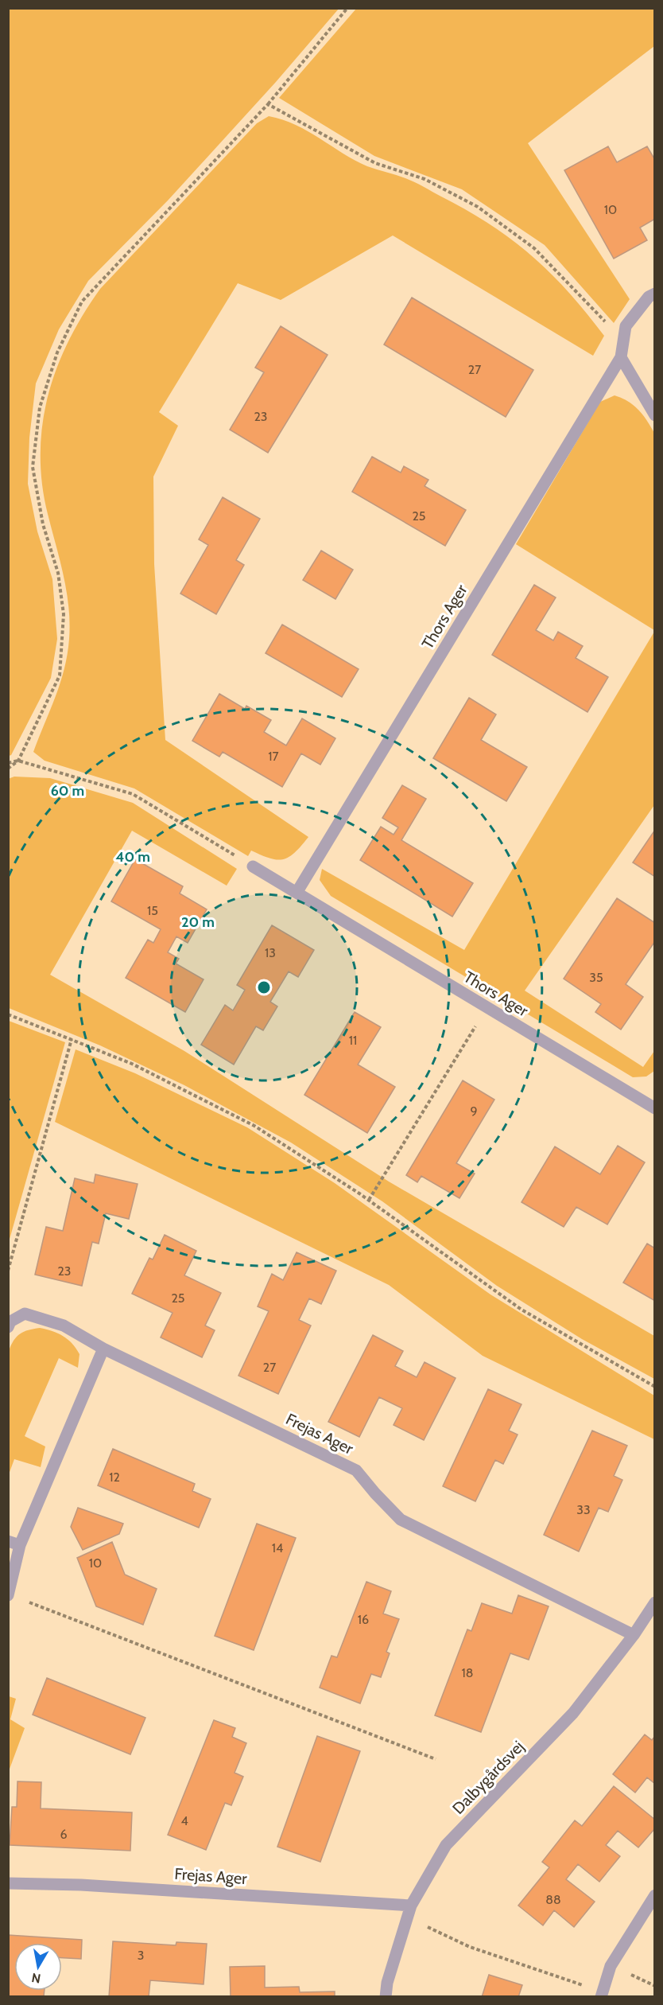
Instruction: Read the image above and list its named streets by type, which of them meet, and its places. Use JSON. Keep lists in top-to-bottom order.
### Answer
{
  "streets": {
    "street": ["Thors Ager", "Frejas Ager", "Dalbygårdsvej"]
  },
  "crossings": [
    ["Frejas Ager", "Dalbygårdsvej"]
  ],
  "house_numbers": [
    "10",
    "27",
    "23",
    "25",
    "17",
    "15",
    "13",
    "35",
    "11",
    "9",
    "23",
    "25",
    "27",
    "12",
    "33",
    "14",
    "10",
    "16",
    "18",
    "4",
    "6",
    "88",
    "3"
  ],
  "north": "bottom",
  "rings": ["60 m", "40 m", "20 m"]
}
